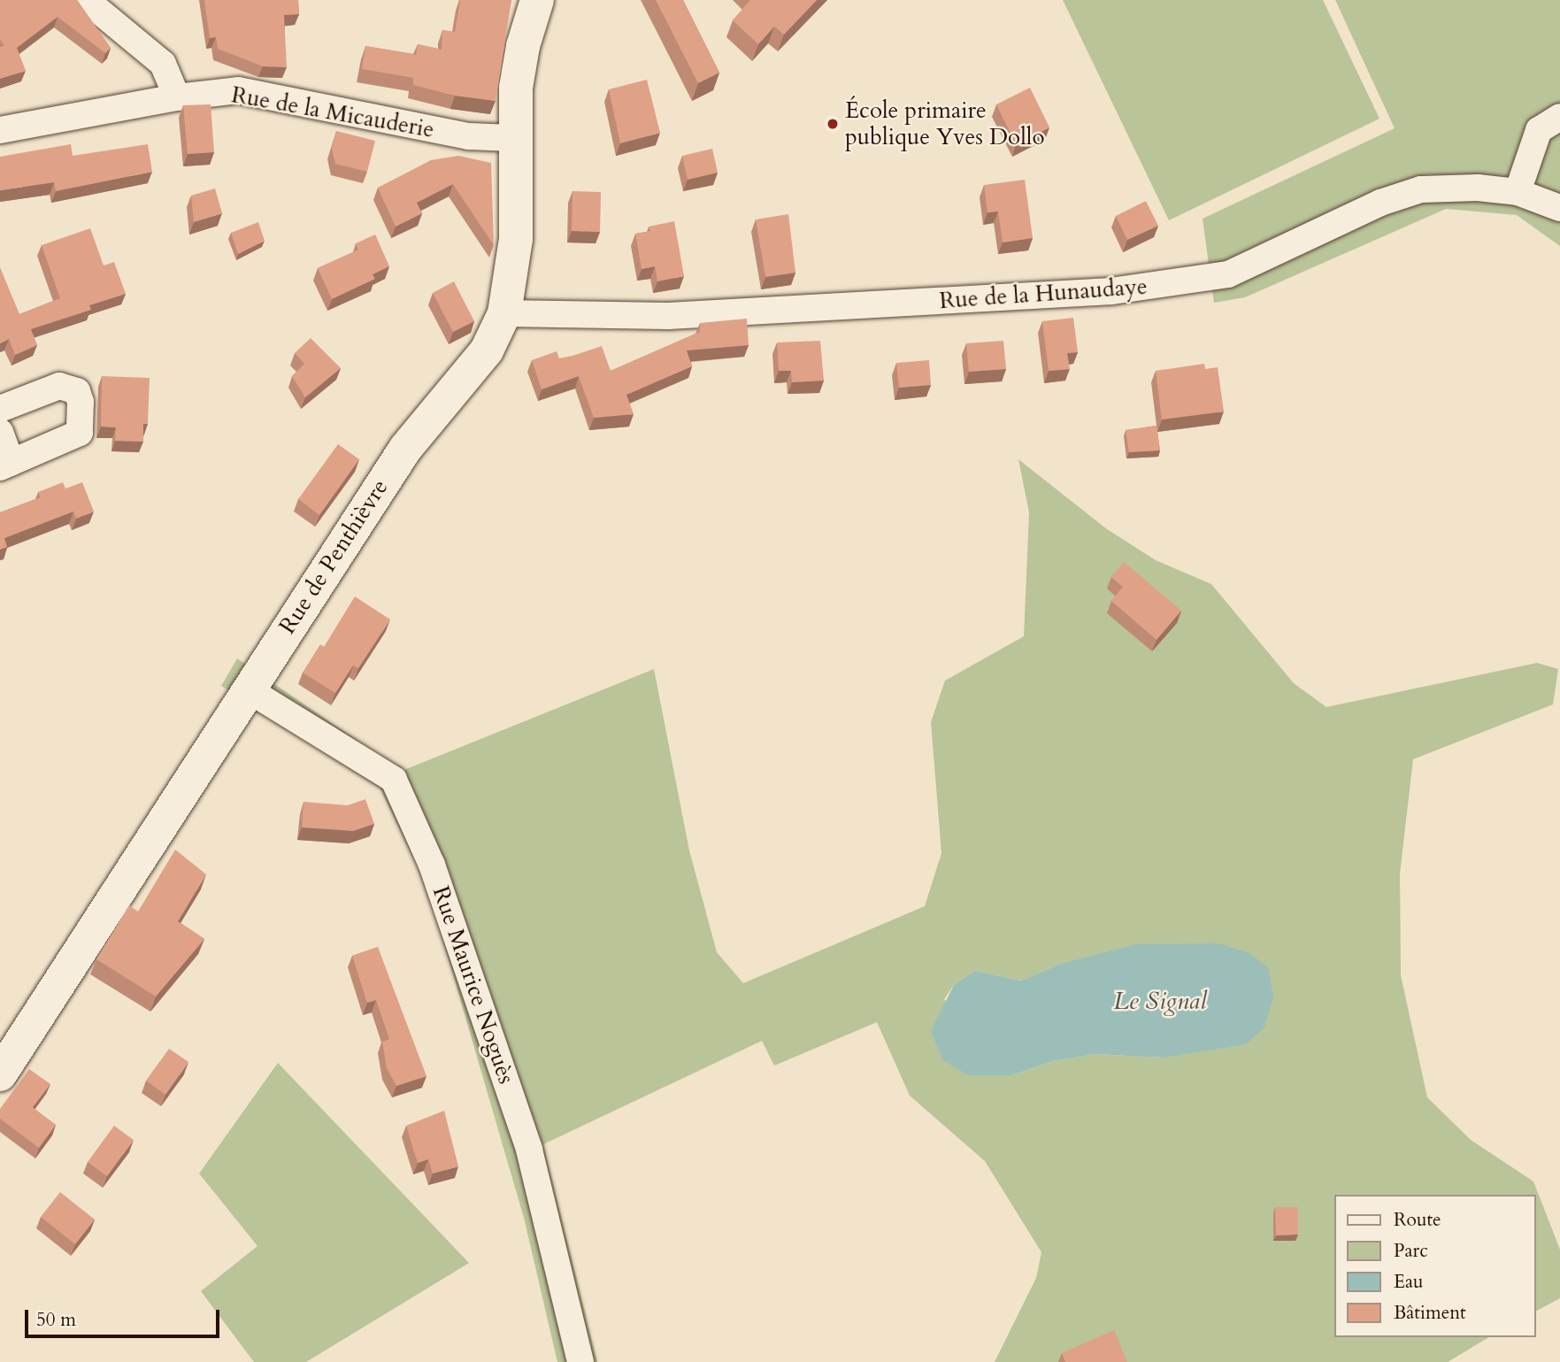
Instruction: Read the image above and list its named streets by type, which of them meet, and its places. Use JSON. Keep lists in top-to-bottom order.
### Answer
{
  "streets": {
    "street": [
      "Rue de la Micauderie",
      "Rue de la Hunaudaye",
      "Rue de Penthièvre",
      "Rue Maurice Noguès"
    ]
  },
  "crossings": [
    ["Rue de la Micauderie", "Rue de Penthièvre"],
    ["Rue de la Hunaudaye", "Rue de Penthièvre"],
    ["Rue de Penthièvre", "Rue Maurice Noguès"]
  ],
  "water": ["Le Signal"],
  "places": ["École primaire publique Yves Dollo"],
  "legend": [
    "Route",
    "Parc",
    "Eau",
    "Bâtiment"
  ],
  "scale_bar": "50 m"
}
